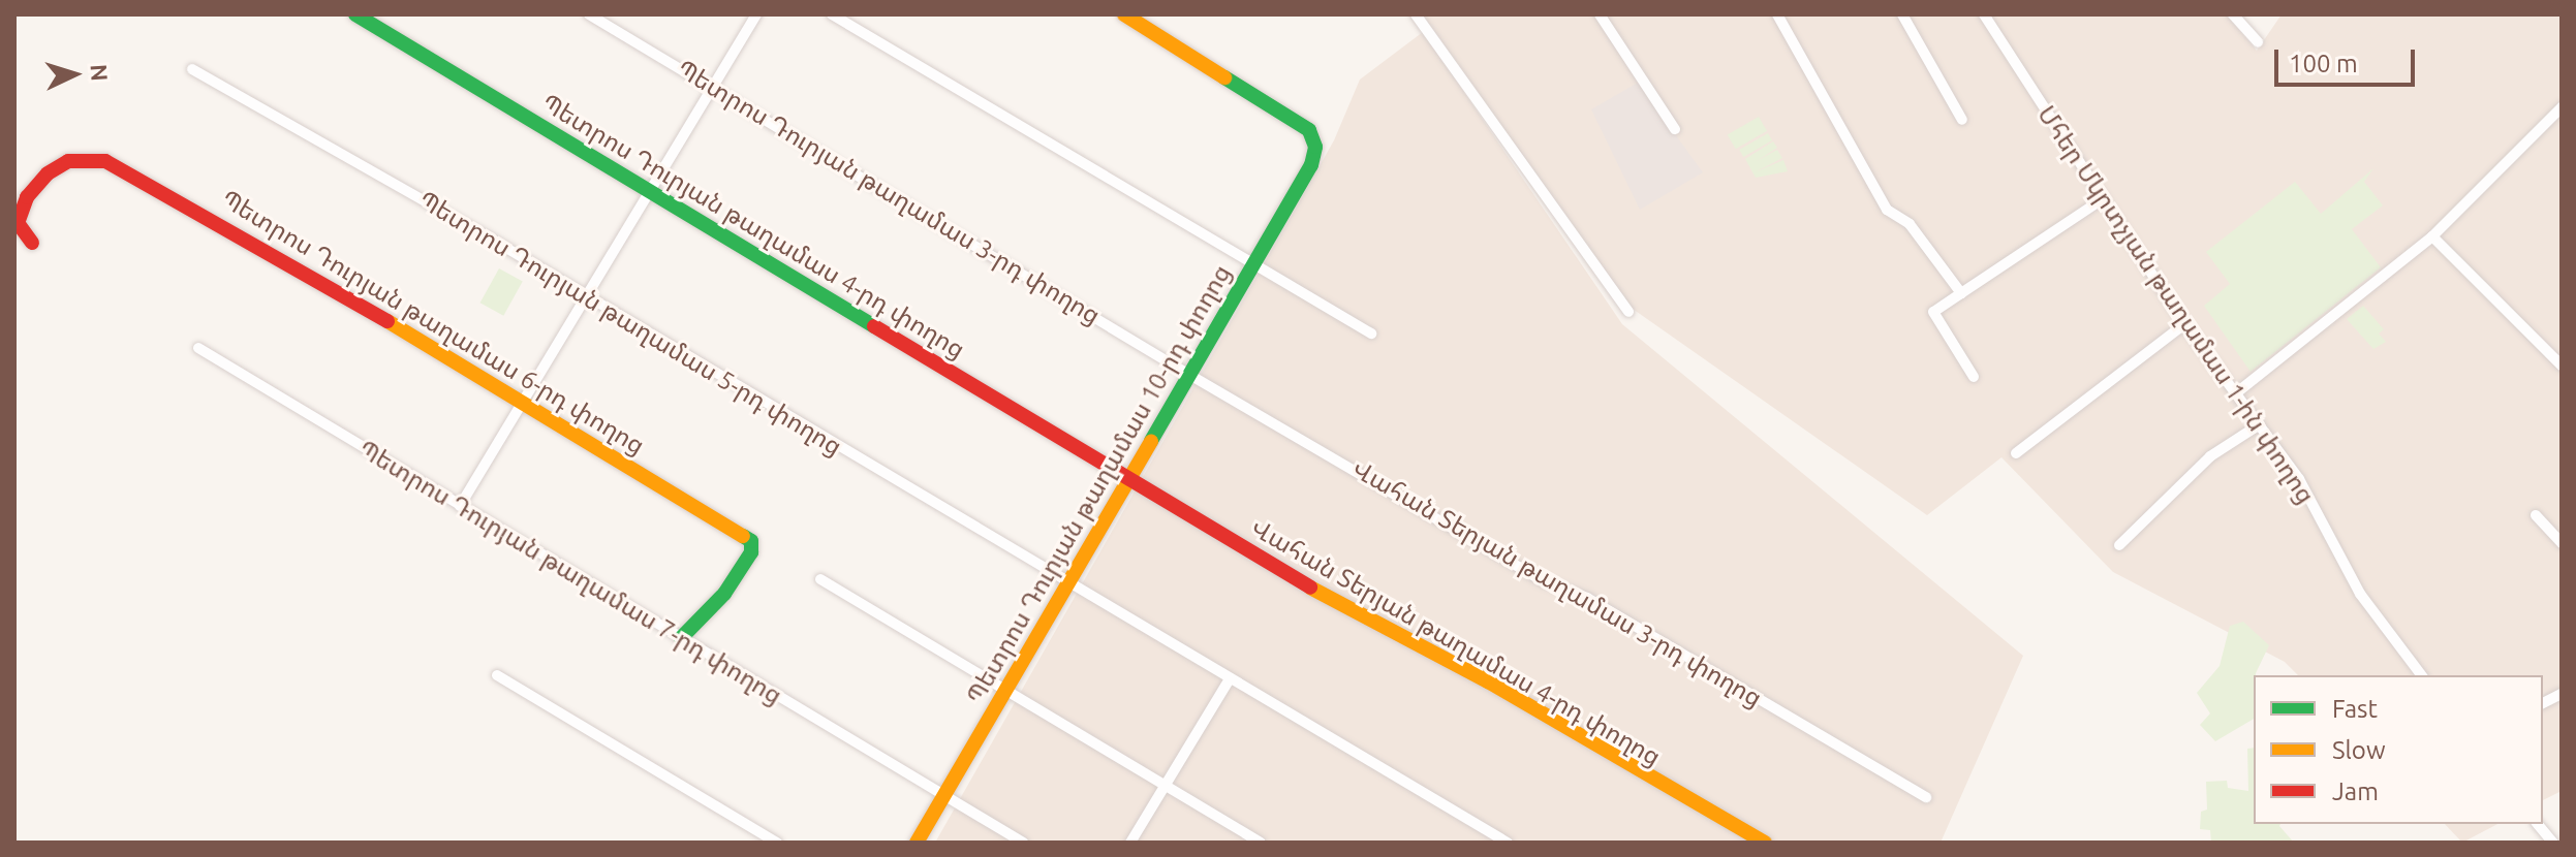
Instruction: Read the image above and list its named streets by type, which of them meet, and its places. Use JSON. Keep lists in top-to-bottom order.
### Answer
{
  "streets": {
    "street": [
      "Պետրոս Դուրյան թաղամաս 3-րդ փողոց",
      "Պետրոս Դուրյան թաղամաս 4-րդ փողոց",
      "Մհեր Մկրտչյան թաղամաս 1-ին փողոց",
      "Պետրոս Դուրյան թաղամաս 6-րդ փողոց",
      "Պետրոս Դուրյան թաղամաս 5-րդ փողոց",
      "Պետրոս Դուրյան թաղամաս 10-րդ փողոց",
      "Պետրոս Դուրյան թաղամաս 7-րդ փողոց",
      "Վահան Տերյան թաղամաս 3-րդ փողոց",
      "Վահան Տերյան թաղամաս 4-րդ փողոց"
    ]
  },
  "crossings": [
    ["Պետրոս Դուրյան թաղամաս 3-րդ փողոց", "Պետրոս Դուրյան թաղամաս 10-րդ փողոց"],
    ["Պետրոս Դուրյան թաղամաս 3-րդ փողոց", "Վահան Տերյան թաղամաս 3-րդ փողոց"],
    ["Պետրոս Դուրյան թաղամաս 4-րդ փողոց", "Պետրոս Դուրյան թաղամաս 10-րդ փողոց"],
    ["Պետրոս Դուրյան թաղամաս 4-րդ փողոց", "Վահան Տերյան թաղամաս 4-րդ փողոց"],
    ["Պետրոս Դուրյան թաղամաս 6-րդ փողոց", "Պետրոս Դուրյան թաղամաս 7-րդ փողոց"],
    ["Պետրոս Դուրյան թաղամաս 5-րդ փողոց", "Պետրոս Դուրյան թաղամաս 10-րդ փողոց"],
    ["Պետրոս Դուրյան թաղամաս 10-րդ փողոց", "Պետրոս Դուրյան թաղամաս 7-րդ փողոց"],
    ["Պետրոս Դուրյան թաղամաս 10-րդ փողոց", "Վահան Տերյան թաղամաս 3-րդ փողոց"],
    ["Պետրոս Դուրյան թաղամաս 10-րդ փողոց", "Վահան Տերյան թաղամաս 4-րդ փողոց"]
  ],
  "legend": ["Fast", "Slow", "Jam"],
  "scale_bar": "100 m",
  "north": "right"
}
